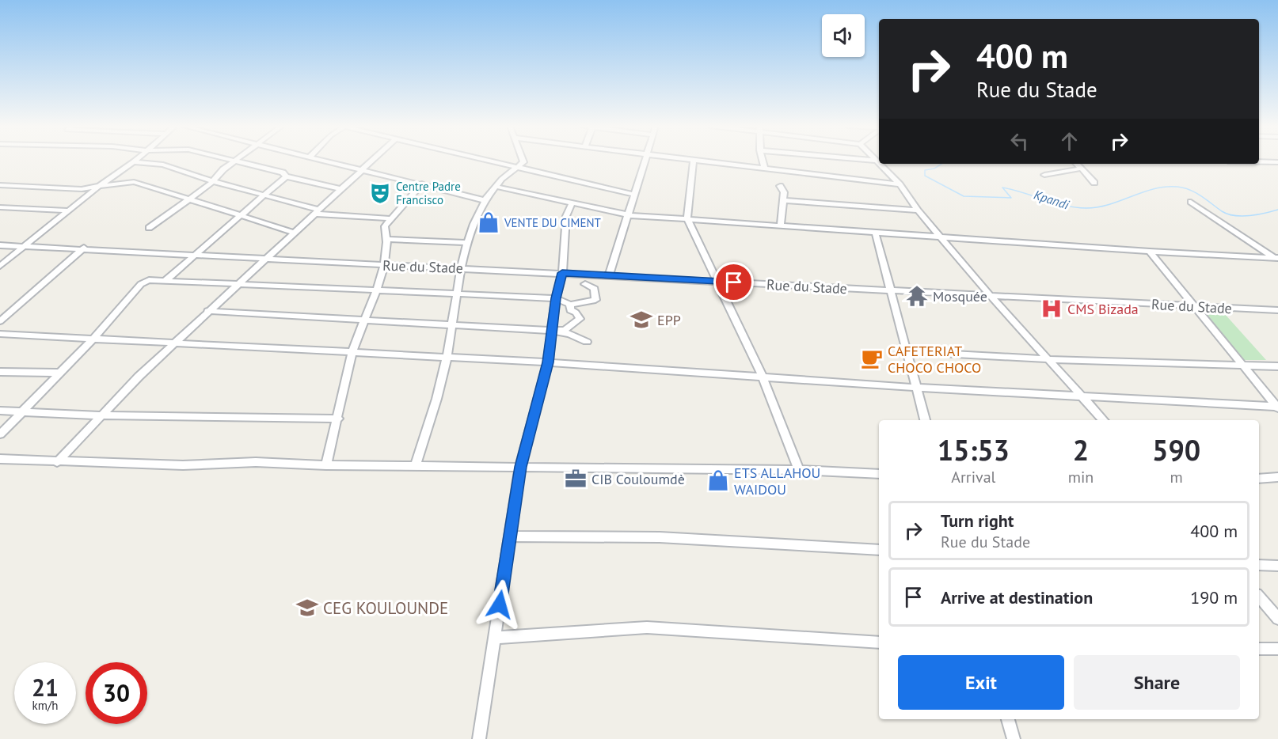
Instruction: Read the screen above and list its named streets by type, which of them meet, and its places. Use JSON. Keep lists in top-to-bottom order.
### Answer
{
  "streets": {
    "street": ["Rue du Stade"]
  },
  "water": ["Kpandi"],
  "places": {
    "theatre": ["Centre Padre Francisco"],
    "shop": ["VENTE DU CIMENT", "ETS ALLAHOU WAIDOU"],
    "temple": ["Mosquée"],
    "hospital": ["CMS Bizada"],
    "school or university": ["EPP", "CEG KOULOUNDE"],
    "cafe": ["CAFETERIAT CHOCO CHOCO"],
    "office": ["CIB Couloumdè"]
  },
  "page": {
    "turn": ["400 m", "Rue du Stade"],
    "eta": [
      "15:53",
      "Arrival",
      "2",
      "min",
      "590",
      "m"
    ],
    "list": [
      {
        "name": "Turn right",
        "note": "Rue du Stade",
        "value": "400 m"
      },
      {
        "name": "Arrive at destination",
        "value": "190 m"
      }
    ],
    "buttons": ["Exit", "Share"],
    "speed": "21 km/h",
    "limit": "30"
  }
}
